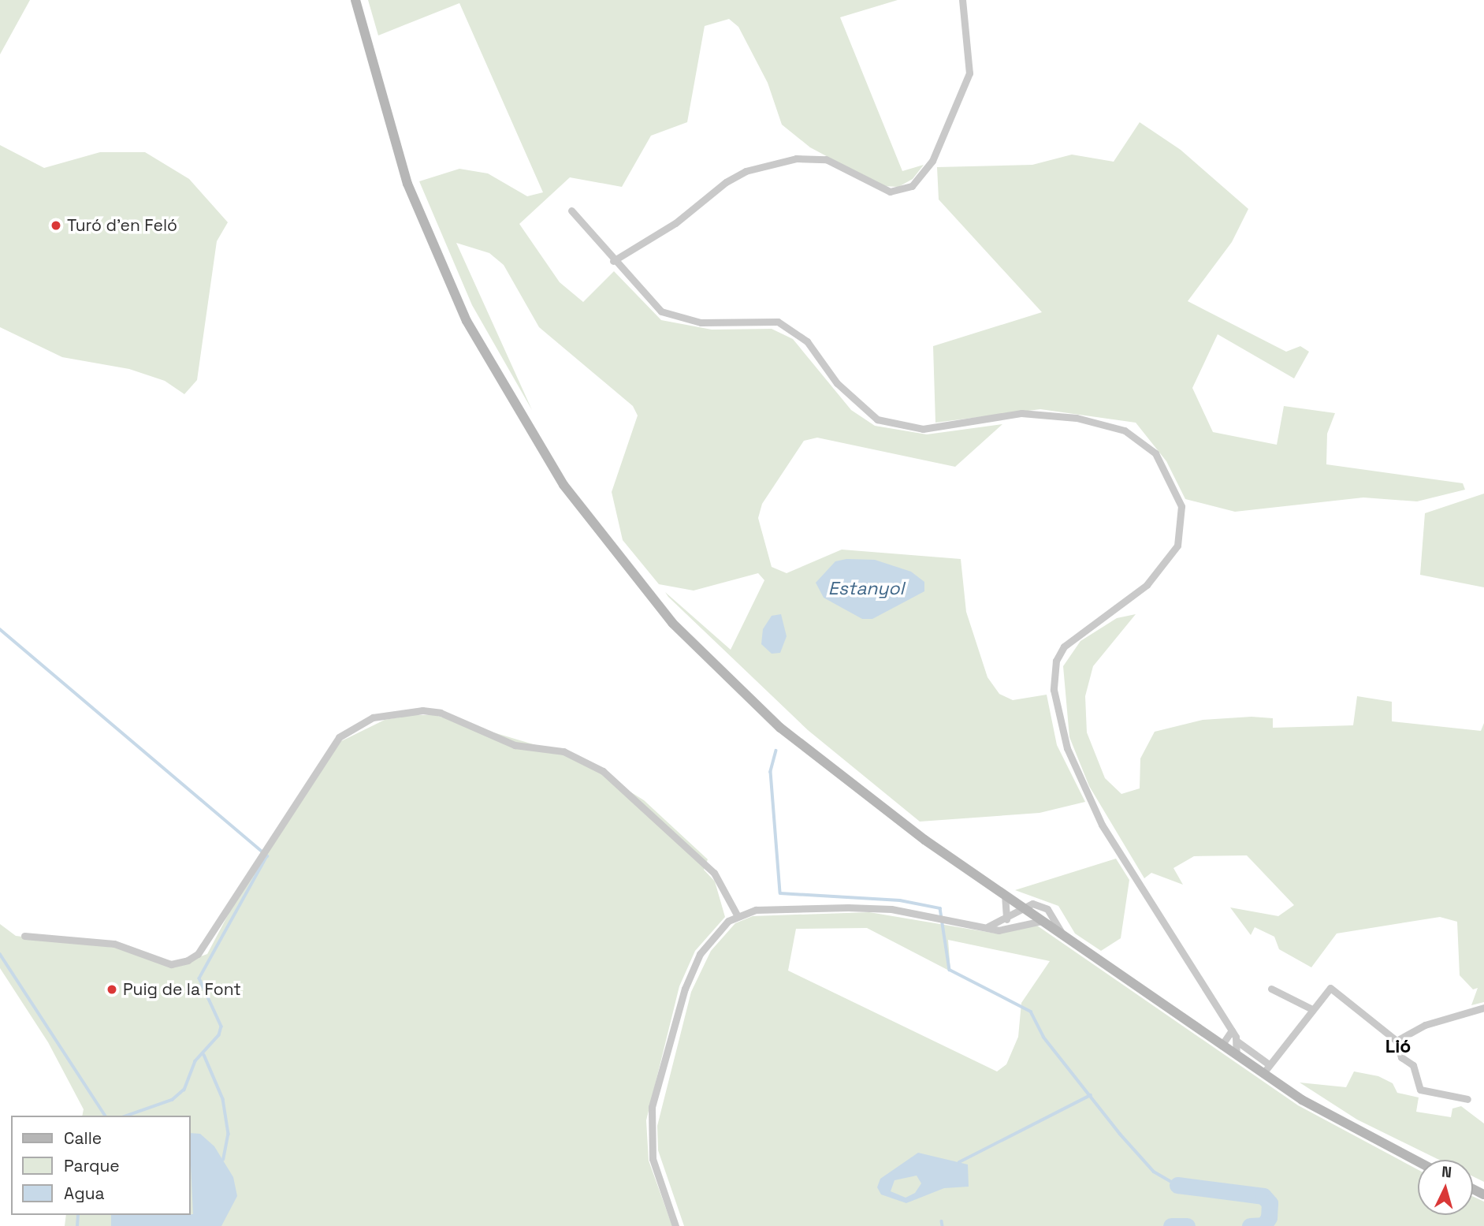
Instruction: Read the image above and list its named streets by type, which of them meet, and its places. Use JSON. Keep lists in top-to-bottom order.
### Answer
{
  "districts": ["Lió"],
  "water": ["Estanyol"],
  "places": ["Turó d'en Feló", "Puig de la Font"],
  "legend": ["Calle", "Parque", "Agua"],
  "north": "top"
}
